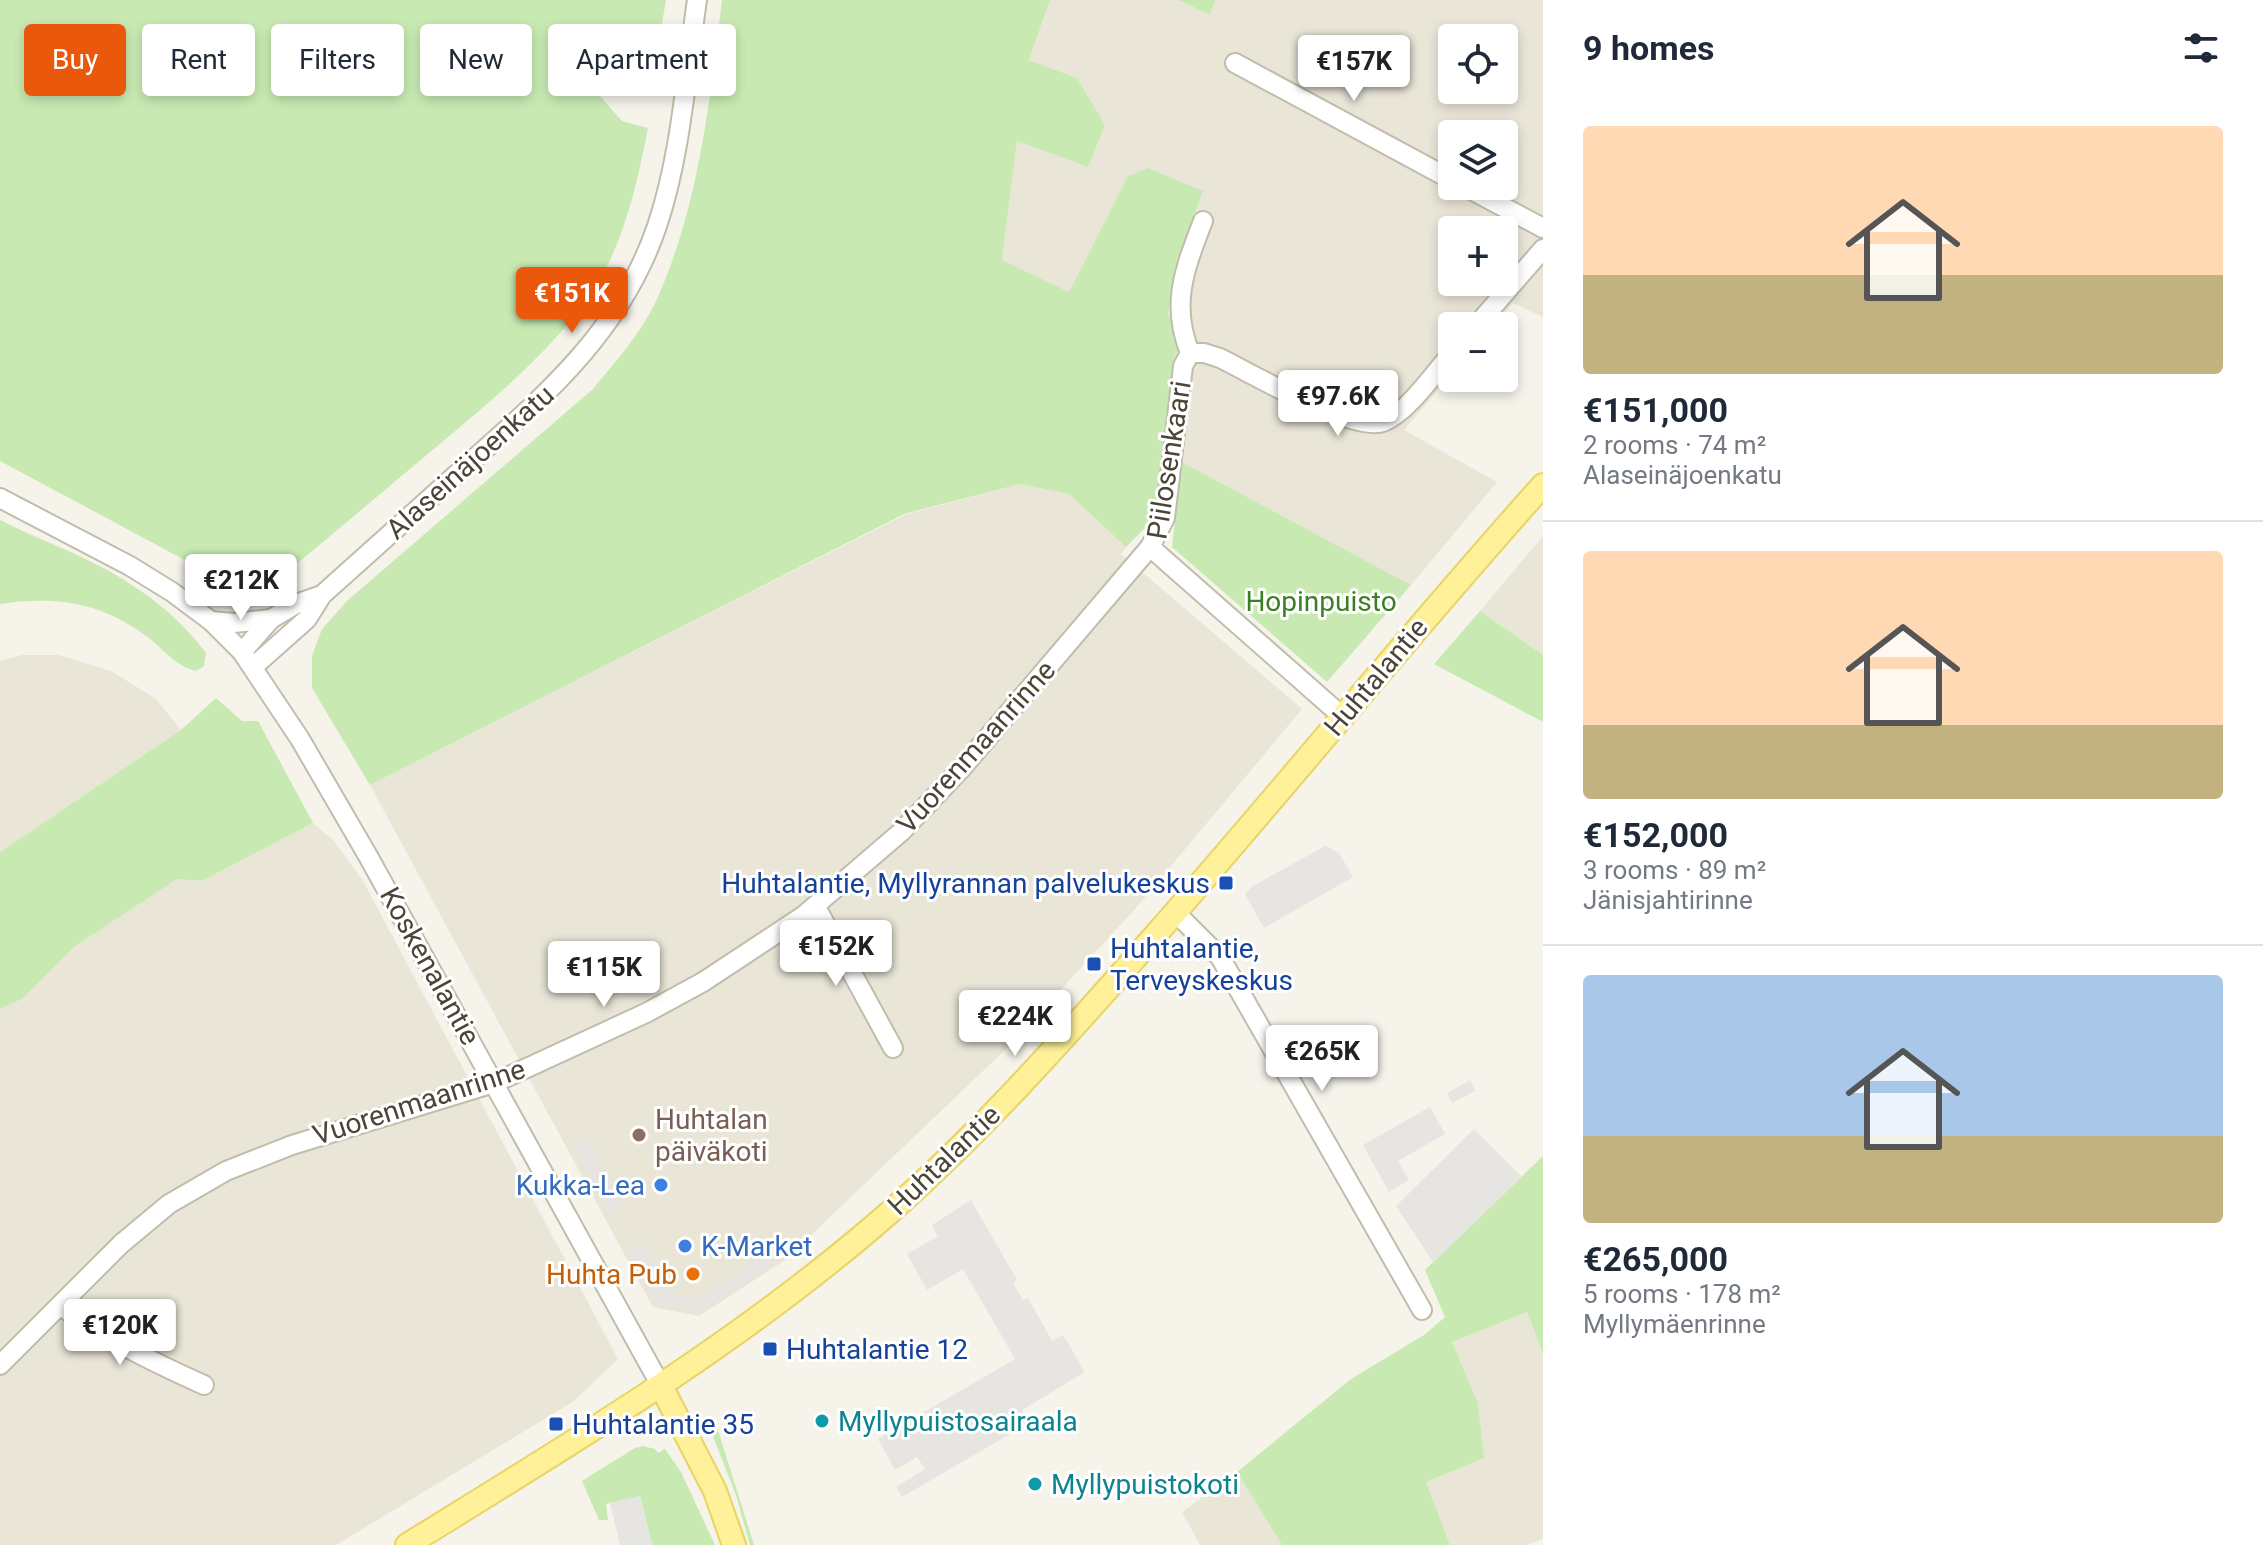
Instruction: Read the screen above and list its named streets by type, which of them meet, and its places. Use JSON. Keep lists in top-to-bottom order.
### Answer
{
  "streets": {
    "main road": ["Huhtalantie", "Koskenalantie"],
    "street": ["Piilosenkaari", "Alaseinäjoenkatu", "Vuorenmaanrinne"]
  },
  "crossings": [
    ["Piilosenkaari", "Huhtalantie"],
    ["Piilosenkaari", "Vuorenmaanrinne"],
    ["Alaseinäjoenkatu", "Koskenalantie"],
    ["Huhtalantie", "Koskenalantie"],
    ["Vuorenmaanrinne", "Koskenalantie"]
  ],
  "parks": ["Hopinpuisto"],
  "places": {
    "transit": [
      "Huhtalantie, Myllyrannan palvelukeskus",
      "Huhtalantie, Terveyskeskus",
      "Huhtalantie 12",
      "Huhtalantie 35"
    ],
    "other": [
      "Huhtalan päiväkoti",
      "Kukka-Lea",
      "K-Market",
      "Huhta Pub",
      "Myllypuistosairaala",
      "Myllypuistokoti"
    ]
  },
  "page": {
    "heading": "9 homes",
    "map_buttons": ["+", "−"],
    "chip": [
      "Buy",
      "Rent",
      "Filters",
      "New",
      "Apartment"
    ],
    "price": [
      "€157K",
      "€151K",
      "€97.6K",
      "€212K",
      "€152K",
      "€115K",
      "€224K",
      "€265K",
      "€120K"
    ],
    "list": [
      {
        "name": "€151,000",
        "note": "2 rooms · 74 m² · Alaseinäjoenkatu"
      },
      {
        "name": "€152,000",
        "note": "3 rooms · 89 m² · Jänisjahtirinne"
      },
      {
        "name": "€265,000",
        "note": "5 rooms · 178 m² · Myllymäenrinne"
      }
    ]
  }
}
